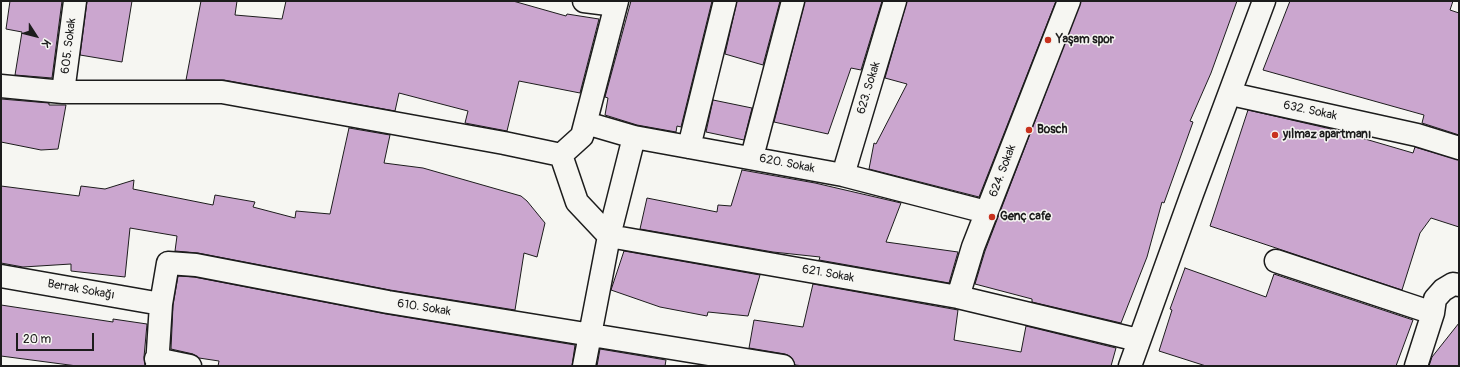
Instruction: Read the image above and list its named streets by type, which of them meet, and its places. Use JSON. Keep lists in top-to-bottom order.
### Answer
{
  "streets": {
    "street": [
      "605. Sokak",
      "623. Sokak",
      "632. Sokak",
      "620. Sokak",
      "624. Sokak",
      "621. Sokak",
      "Berrak Sokağı",
      "610. Sokak"
    ]
  },
  "crossings": [
    ["623. Sokak", "620. Sokak"],
    ["620. Sokak", "624. Sokak"],
    ["624. Sokak", "621. Sokak"],
    ["Berrak Sokağı", "610. Sokak"]
  ],
  "places": [
    "Yaşam spor",
    "Bosch",
    "yılmaz apartmanı",
    "Genç cafe"
  ],
  "scale_bar": "20 m",
  "north": "bottom right"
}
